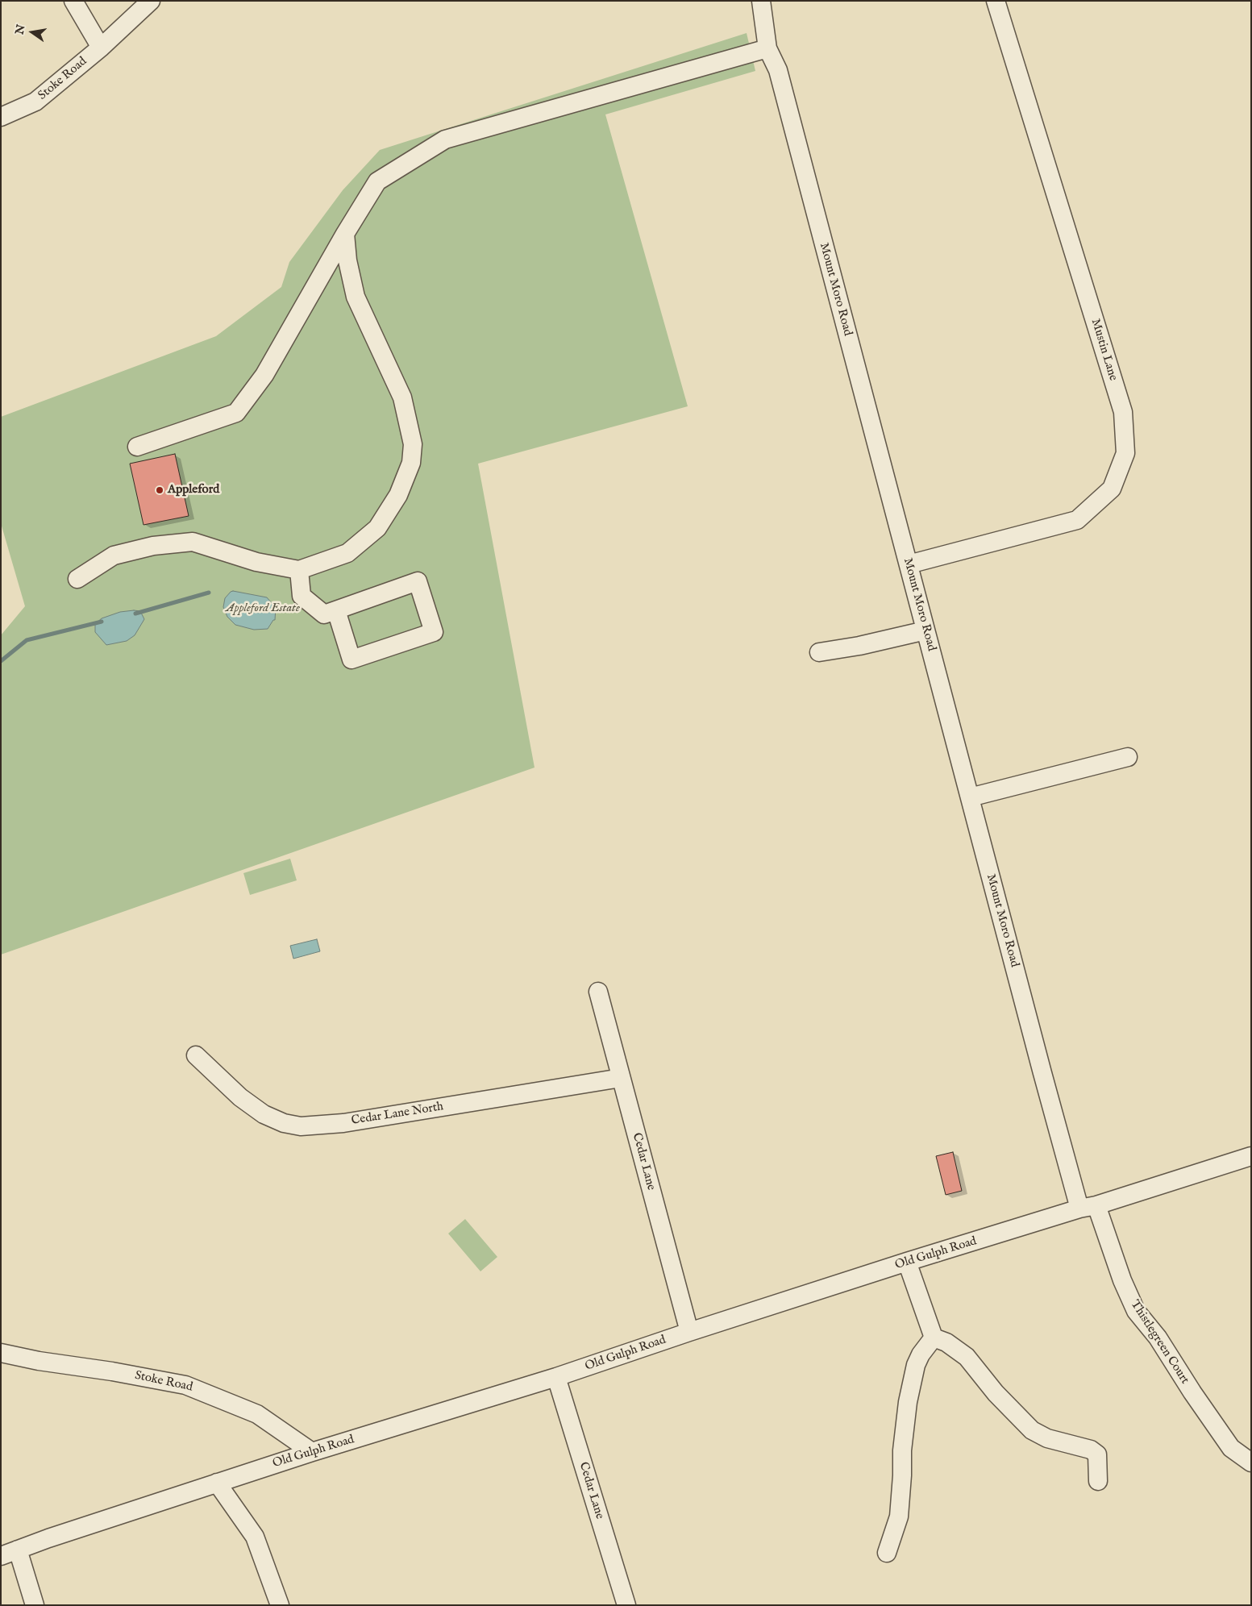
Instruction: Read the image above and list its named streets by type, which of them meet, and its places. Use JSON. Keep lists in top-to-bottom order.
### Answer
{
  "streets": {
    "street": [
      "Stoke Road",
      "Mount Moro Road",
      "Mustin Lane",
      "Cedar Lane North",
      "Cedar Lane",
      "Old Gulph Road",
      "Thistlegreen Court"
    ]
  },
  "crossings": [
    ["Stoke Road", "Old Gulph Road"],
    ["Mount Moro Road", "Mustin Lane"],
    ["Mount Moro Road", "Old Gulph Road"],
    ["Mount Moro Road", "Thistlegreen Court"],
    ["Cedar Lane North", "Cedar Lane"],
    ["Cedar Lane", "Old Gulph Road"],
    ["Old Gulph Road", "Thistlegreen Court"]
  ],
  "parks": ["Appleford Estate"],
  "places": ["Appleford"],
  "north": "left"
}
